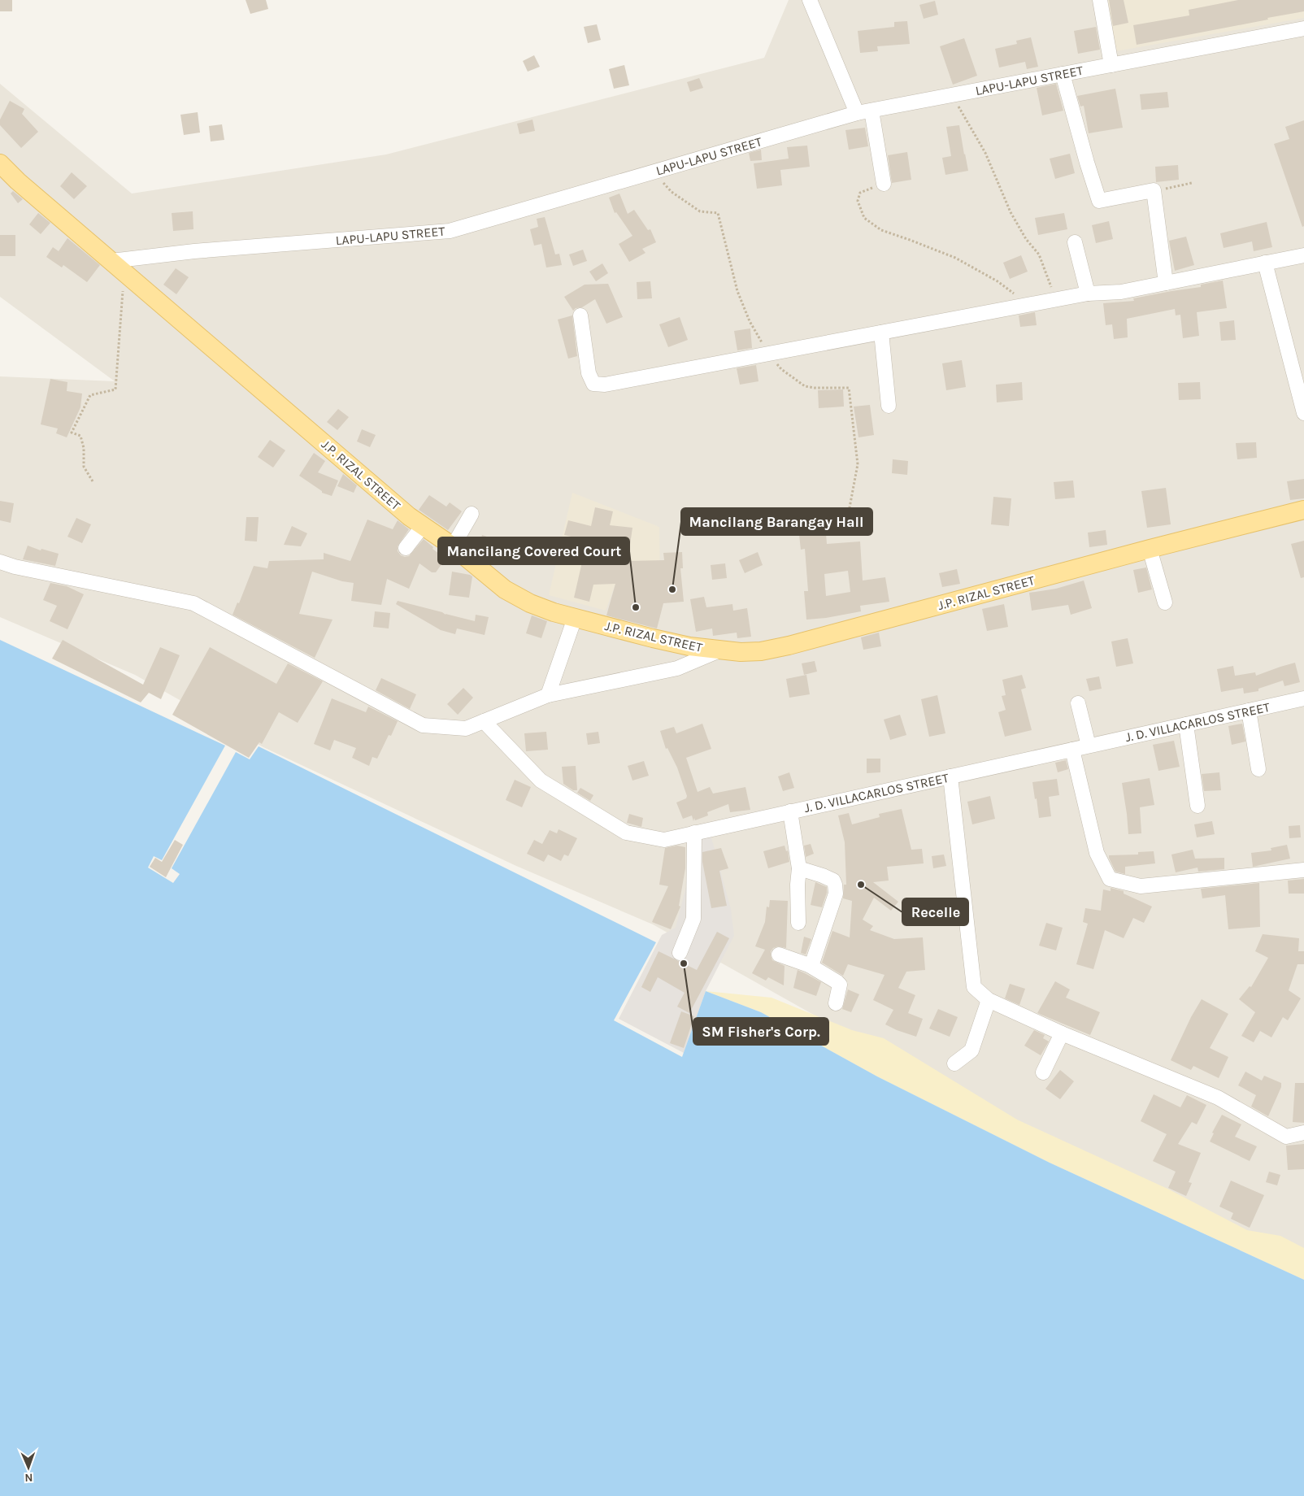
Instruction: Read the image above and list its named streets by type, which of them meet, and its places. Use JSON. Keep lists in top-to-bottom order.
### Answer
{
  "streets": {
    "main road": ["J.P. RIZAL STREET"],
    "street": ["LAPU-LAPU STREET", "J. D. VILLACARLOS STREET"]
  },
  "crossings": [
    ["LAPU-LAPU STREET", "J.P. RIZAL STREET"]
  ],
  "places": [
    "Mancilang Barangay Hall",
    "Mancilang Covered Court",
    "Recelle",
    "SM Fisher's Corp."
  ],
  "north": "bottom"
}
